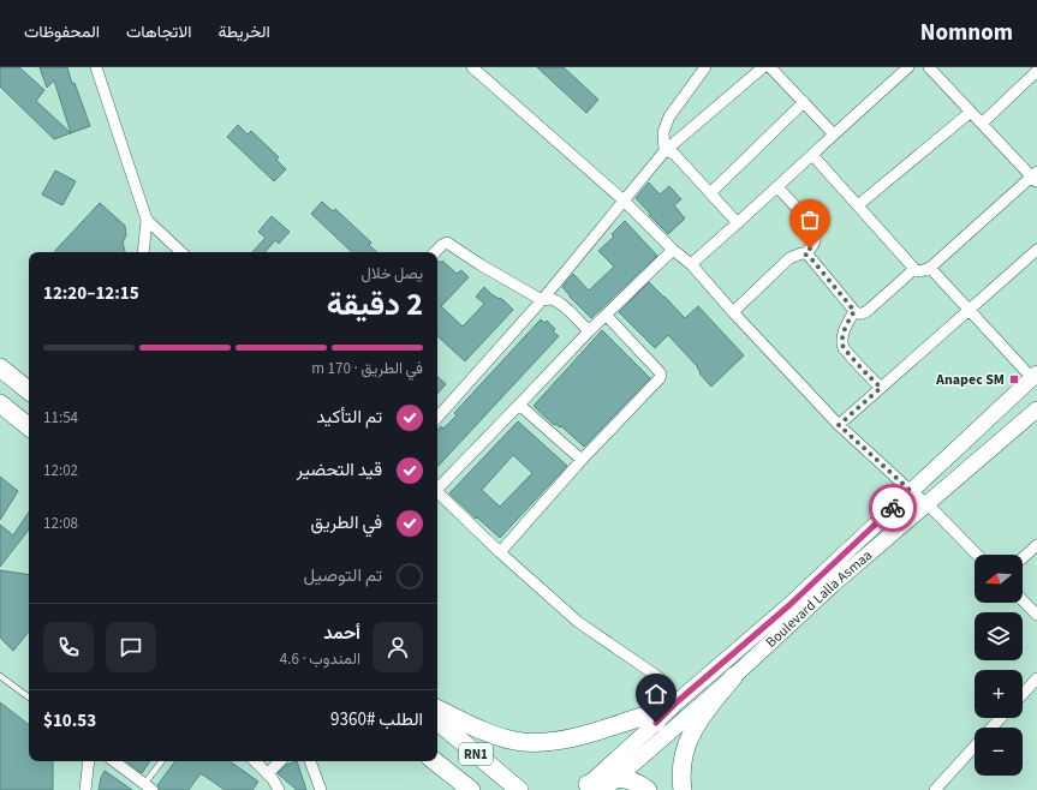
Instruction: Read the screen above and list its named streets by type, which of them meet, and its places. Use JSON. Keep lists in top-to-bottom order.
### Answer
{
  "streets": {
    "highway": ["RN1"],
    "main road": ["Boulevard Lalla Asmaa"]
  },
  "places": {
    "transit": ["Anapec SM"]
  },
  "north": "left",
  "page": {
    "header": "Nomnom",
    "nav": ["الخريطة", "الاتجاهات", "المحفوظات"],
    "heading": ["2 دقيقة", "يصل خلال", "12:15–12:20"],
    "panel": [
      "أحمد",
      "المندوب · 4.6",
      "الطلب #9360",
      "$10.53"
    ],
    "bar": "في الطريق · 170 m",
    "list": [
      ["تم التأكيد", "11:54"],
      ["قيد التحضير", "12:02"],
      ["في الطريق", "12:08"],
      "تم التوصيل"
    ],
    "map_buttons": ["+", "−"]
  }
}
